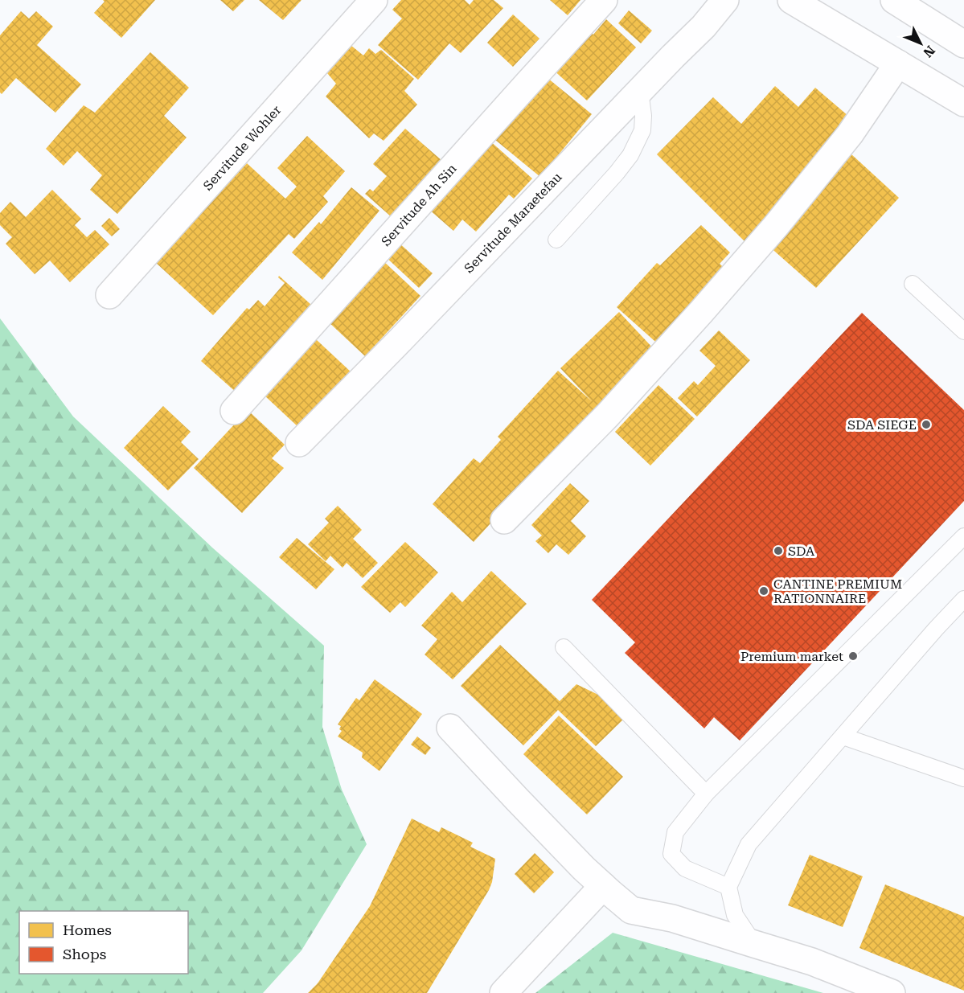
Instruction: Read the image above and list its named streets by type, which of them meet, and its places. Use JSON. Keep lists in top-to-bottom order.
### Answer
{
  "streets": {
    "street": ["Servitude Wohler", "Servitude Ah Sin", "Servitude Maraetefau"]
  },
  "places": [
    "SDA SIEGE",
    "SDA",
    "CANTINE PREMIUM RATIONNAIRE",
    "Premium market"
  ],
  "legend": ["Homes", "Shops"],
  "north": "bottom right"
}
